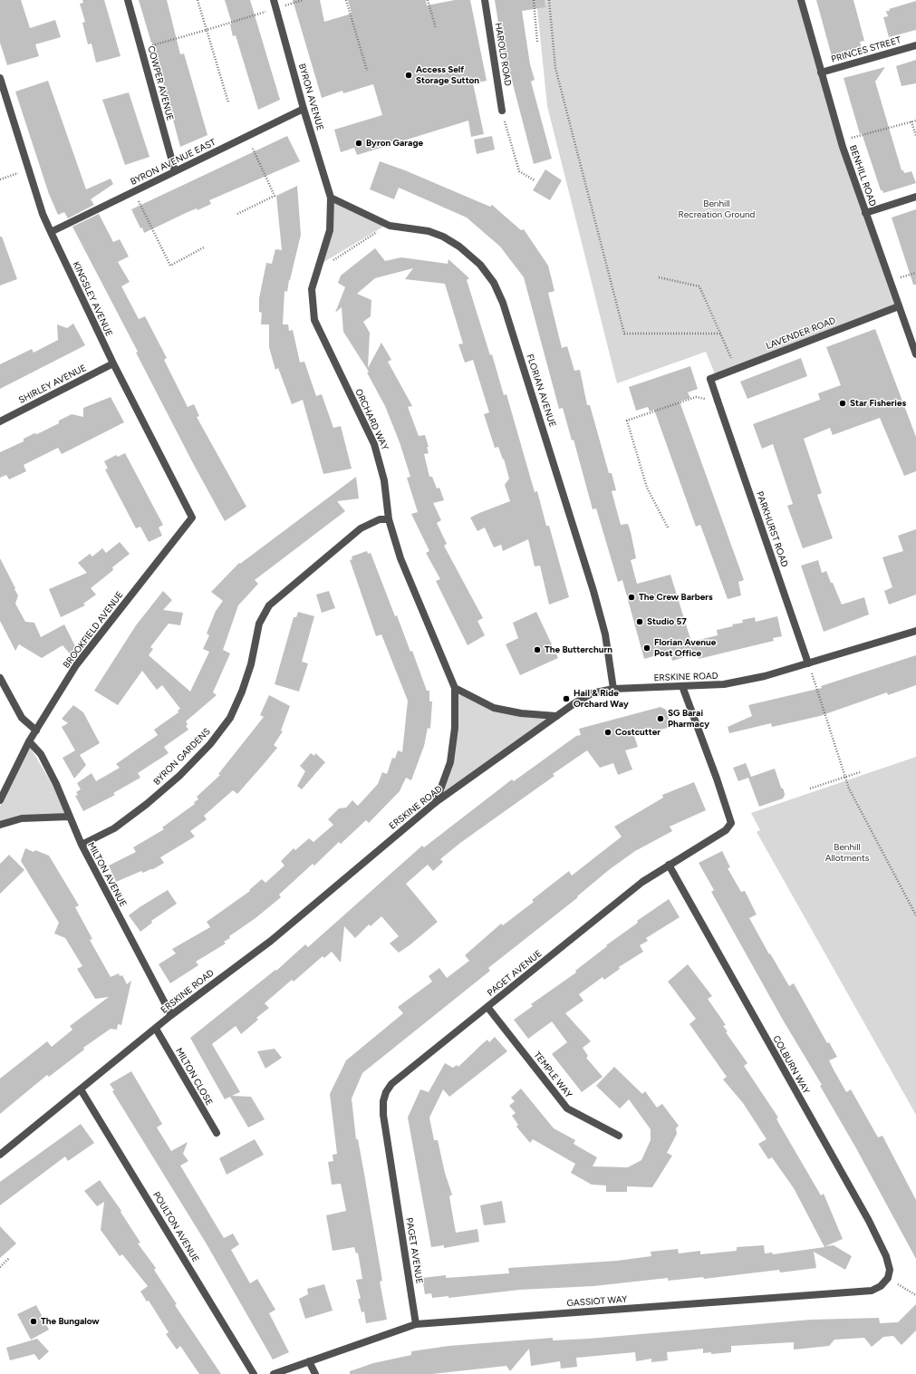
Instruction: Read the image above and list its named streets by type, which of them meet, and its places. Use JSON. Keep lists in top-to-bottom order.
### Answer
{
  "streets": {
    "street": [
      "PRINCES STREET",
      "HAROLD ROAD",
      "COWPER AVENUE",
      "BYRON AVENUE",
      "BYRON AVENUE EAST",
      "BENHILL ROAD",
      "KINGSLEY AVENUE",
      "LAVENDER ROAD",
      "SHIRLEY AVENUE",
      "FLORIAN AVENUE",
      "ORCHARD WAY",
      "PARKHURST ROAD",
      "BROOKFIELD AVENUE",
      "ERSKINE ROAD",
      "BYRON GARDENS",
      "MILTON AVENUE",
      "PAGET AVENUE",
      "COLBURN WAY",
      "TEMPLE WAY",
      "MILTON CLOSE",
      "POULTON AVENUE",
      "GASSIOT WAY"
    ]
  },
  "crossings": [
    ["PRINCES STREET", "BENHILL ROAD"],
    ["COWPER AVENUE", "BYRON AVENUE EAST"],
    ["BYRON AVENUE", "BYRON AVENUE EAST"],
    ["BYRON AVENUE", "FLORIAN AVENUE"],
    ["BYRON AVENUE", "ORCHARD WAY"],
    ["BYRON AVENUE EAST", "KINGSLEY AVENUE"],
    ["BENHILL ROAD", "LAVENDER ROAD"],
    ["KINGSLEY AVENUE", "SHIRLEY AVENUE"],
    ["KINGSLEY AVENUE", "BROOKFIELD AVENUE"],
    ["LAVENDER ROAD", "PARKHURST ROAD"],
    ["FLORIAN AVENUE", "ORCHARD WAY"],
    ["FLORIAN AVENUE", "ERSKINE ROAD"],
    ["ORCHARD WAY", "ERSKINE ROAD"],
    ["ORCHARD WAY", "BYRON GARDENS"],
    ["PARKHURST ROAD", "ERSKINE ROAD"],
    ["BROOKFIELD AVENUE", "MILTON AVENUE"],
    ["ERSKINE ROAD", "MILTON AVENUE"],
    ["ERSKINE ROAD", "PAGET AVENUE"],
    ["ERSKINE ROAD", "MILTON CLOSE"],
    ["ERSKINE ROAD", "POULTON AVENUE"],
    ["BYRON GARDENS", "MILTON AVENUE"],
    ["PAGET AVENUE", "COLBURN WAY"],
    ["PAGET AVENUE", "TEMPLE WAY"],
    ["PAGET AVENUE", "GASSIOT WAY"],
    ["COLBURN WAY", "GASSIOT WAY"]
  ],
  "parks": ["Benhill Recreation Ground", "Benhill Allotments"],
  "places": [
    "Access Self Storage Sutton",
    "Byron Garage",
    "Star Fisheries",
    "The Crew Barbers",
    "Studio 57",
    "Florian Avenue Post Office",
    "The Butterchurn",
    "Hail & Ride Orchard Way",
    "SG Barai Pharmacy",
    "Costcutter",
    "The Bungalow"
  ]
}
